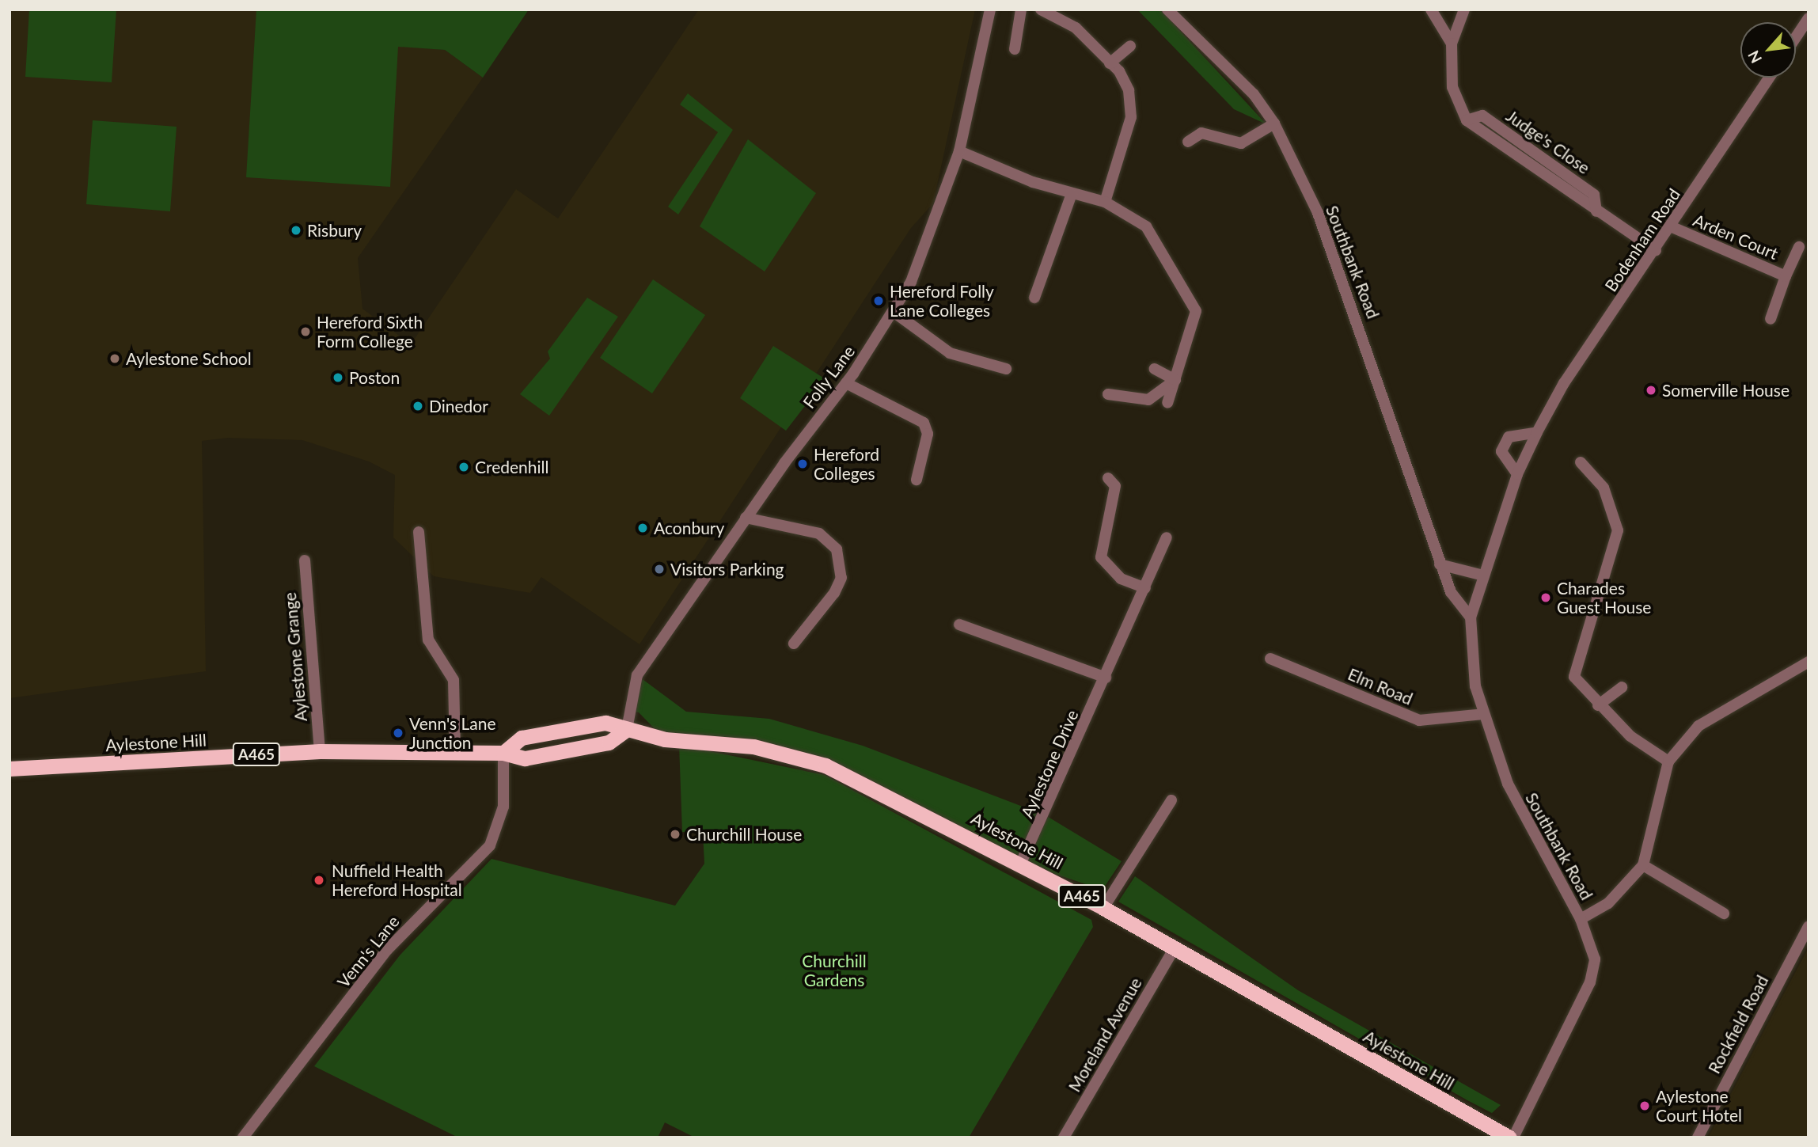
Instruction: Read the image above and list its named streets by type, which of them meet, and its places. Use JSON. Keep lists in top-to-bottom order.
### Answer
{
  "streets": {
    "highway": ["Aylestone Hill", "A465"],
    "street": [
      "Judge's Close",
      "Arden Court",
      "Bodenham Road",
      "Southbank Road",
      "Folly Lane",
      "Aylestone Grange",
      "Elm Road",
      "Aylestone Drive",
      "Venn's Lane",
      "Rockfield Road",
      "Moreland Avenue"
    ]
  },
  "crossings": [
    ["Judge's Close", "Bodenham Road"],
    ["Arden Court", "Bodenham Road"],
    ["Bodenham Road", "Southbank Road"],
    ["Southbank Road", "Elm Road"],
    ["Southbank Road", "Aylestone Hill"],
    ["Folly Lane", "Aylestone Hill"],
    ["Aylestone Grange", "Aylestone Hill"],
    ["Aylestone Hill", "Aylestone Drive"],
    ["Aylestone Hill", "Venn's Lane"],
    ["Aylestone Hill", "Moreland Avenue"]
  ],
  "parks": ["Churchill Gardens"],
  "places": [
    "Risbury",
    "Hereford Folly Lane Colleges",
    "Hereford Sixth Form College",
    "Aylestone School",
    "Poston",
    "Somerville House",
    "Dinedor",
    "Hereford Colleges",
    "Credenhill",
    "Aconbury",
    "Visitors Parking",
    "Charades Guest House",
    "Venn's Lane Junction",
    "Churchill House",
    "Nuffield Health Hereford Hospital",
    "Aylestone Court Hotel"
  ],
  "north": "bottom left"
}
